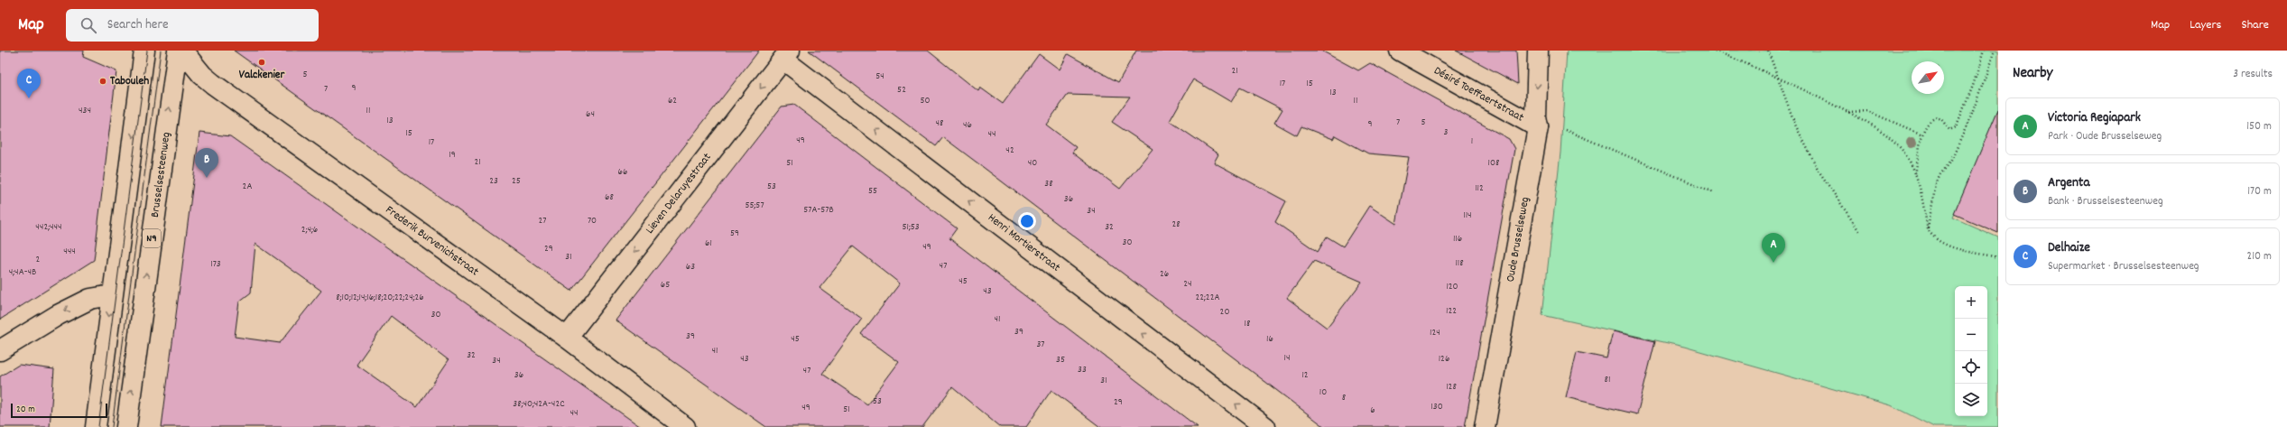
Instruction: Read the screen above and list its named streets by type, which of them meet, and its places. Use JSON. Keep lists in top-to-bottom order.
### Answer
{
  "streets": {
    "street": [
      "Désiré Toeffaertstraat",
      "Brusselsesteenweg",
      "Lieven Delaruyestraat",
      "N9",
      "Oude Brusselseweg",
      "Frederik Burvenichstraat",
      "Henri Mortierstraat"
    ]
  },
  "crossings": [
    ["Désiré Toeffaertstraat", "Oude Brusselseweg"],
    ["Lieven Delaruyestraat", "Frederik Burvenichstraat"],
    ["Lieven Delaruyestraat", "Henri Mortierstraat"]
  ],
  "one_way": ["Lieven Delaruyestraat", "Henri Mortierstraat"],
  "places": ["Valckenier", "Tabouleh"],
  "house_numbers": [
    "21",
    "5",
    "54",
    "17",
    "15",
    "9",
    "7",
    "52",
    "13",
    "62",
    "50",
    "11",
    "434",
    "11",
    "64",
    "13",
    "7",
    "5",
    "48",
    "9",
    "46",
    "3",
    "15",
    "44",
    "49",
    "1",
    "17",
    "42",
    "19",
    "21",
    "51",
    "40",
    "108",
    "66",
    "23",
    "25",
    "38",
    "2A",
    "53",
    "112",
    "55",
    "68",
    "36",
    "55;57",
    "57A-57B",
    "34",
    "114",
    "27",
    "70",
    "28",
    "442;444",
    "51;53",
    "32",
    "2;4;6",
    "59",
    "116",
    "30",
    "61",
    "49",
    "29",
    "444",
    "31",
    "2",
    "118",
    "173",
    "47",
    "63",
    "4;4A-4B",
    "26",
    "45",
    "24",
    "65",
    "120",
    "43",
    "8;10;12;14;16;18;20;22;24;26",
    "22;22A",
    "122",
    "20",
    "30",
    "41",
    "18",
    "39",
    "124",
    "39",
    "45",
    "16",
    "37",
    "41",
    "32",
    "14",
    "43",
    "126",
    "35",
    "34",
    "33",
    "47",
    "36",
    "12",
    "81",
    "31",
    "128",
    "10",
    "8",
    "53",
    "29",
    "38;40;42A-42C",
    "130",
    "49",
    "51",
    "6",
    "44"
  ],
  "scale_bar": "20 m",
  "north": "top right",
  "page": {
    "header": "Map",
    "search": "Search here",
    "nav": ["Map", "Layers", "Share"],
    "heading": ["Nearby", "3 results"],
    "pins": ["C", "B", "A"],
    "list": [
      {
        "mark": "A",
        "name": "Victoria Regiapark",
        "note": "Park · Oude Brusselseweg",
        "value": "150 m"
      },
      {
        "mark": "B",
        "name": "Argenta",
        "note": "Bank · Brusselsesteenweg",
        "value": "170 m"
      },
      {
        "mark": "C",
        "name": "Delhaize",
        "note": "Supermarket · Brusselsesteenweg",
        "value": "210 m"
      }
    ],
    "map_buttons": ["+", "−"],
    "scale": "20 m"
  }
}
